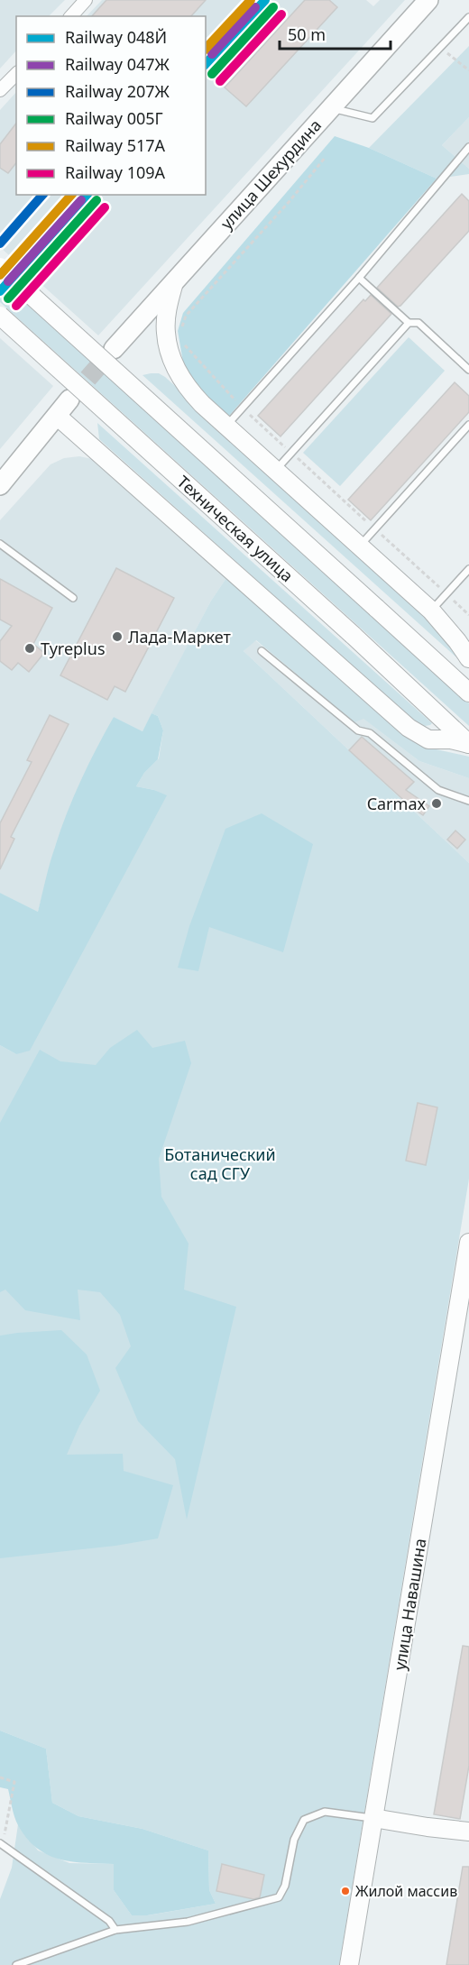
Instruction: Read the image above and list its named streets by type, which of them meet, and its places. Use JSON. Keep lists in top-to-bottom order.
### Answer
{
  "streets": {
    "main road": ["улица Шехурдина", "Техническая улица", "улица Навашина"]
  },
  "parks": ["Ботанический сад СГУ"],
  "places": [
    "Лада-Маркет",
    "Tyreplus",
    "Carmax",
    "Жилой массив"
  ],
  "lines": [
    "rail line 048Й",
    "rail line 517А",
    "rail line 047Ж",
    "rail line 005Г",
    "rail line 109А",
    "rail line 207Ж"
  ],
  "legend": [
    "Railway 048Й",
    "Railway 047Ж",
    "Railway 207Ж",
    "Railway 005Г",
    "Railway 517А",
    "Railway 109А"
  ],
  "scale_bar": "50 m"
}
